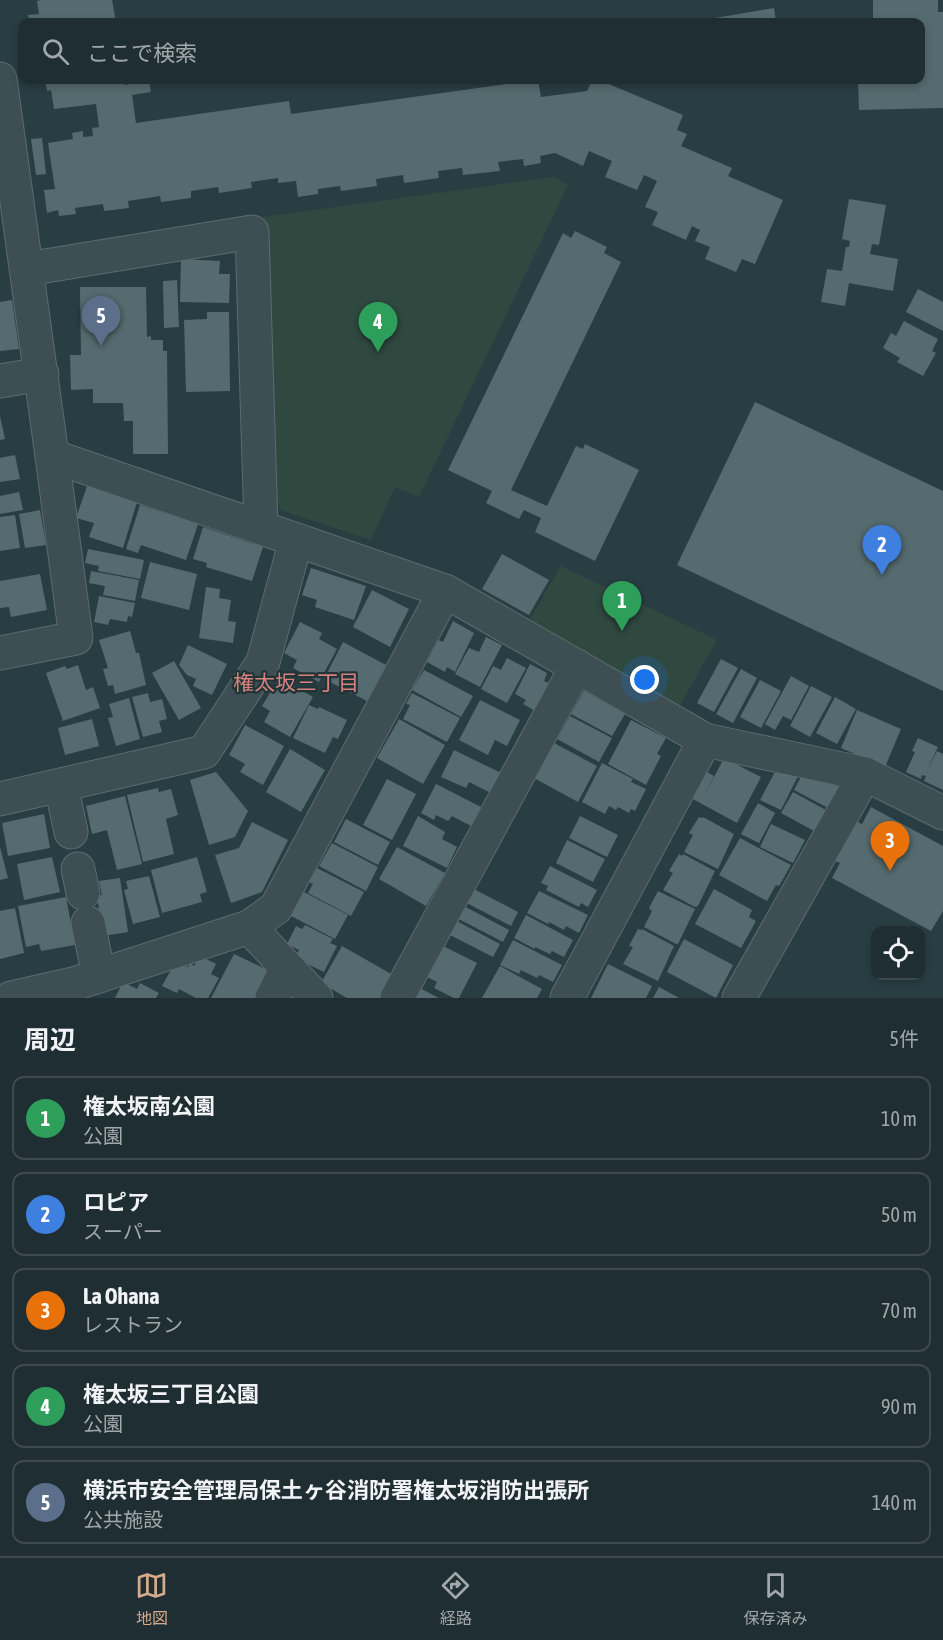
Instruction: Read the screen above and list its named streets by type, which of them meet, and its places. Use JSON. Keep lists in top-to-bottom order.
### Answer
{
  "districts": ["権太坂三丁目"],
  "page": {
    "search": "ここで検索",
    "pins": [
      "5",
      "4",
      "2",
      "1",
      "3"
    ],
    "heading": ["周辺", "5件"],
    "list": [
      {
        "mark": "1",
        "name": "権太坂南公園",
        "note": "公園",
        "value": "10 m"
      },
      {
        "mark": "2",
        "name": "ロピア",
        "note": "スーパー",
        "value": "50 m"
      },
      {
        "mark": "3",
        "name": "La Ohana",
        "note": "レストラン",
        "value": "70 m"
      },
      {
        "mark": "4",
        "name": "権太坂三丁目公園",
        "note": "公園",
        "value": "90 m"
      },
      {
        "mark": "5",
        "name": "横浜市安全管理局保土ヶ谷消防署権太坂消防出張所",
        "note": "公共施設",
        "value": "140 m"
      }
    ],
    "nav": ["地図", "経路", "保存済み"]
  }
}
